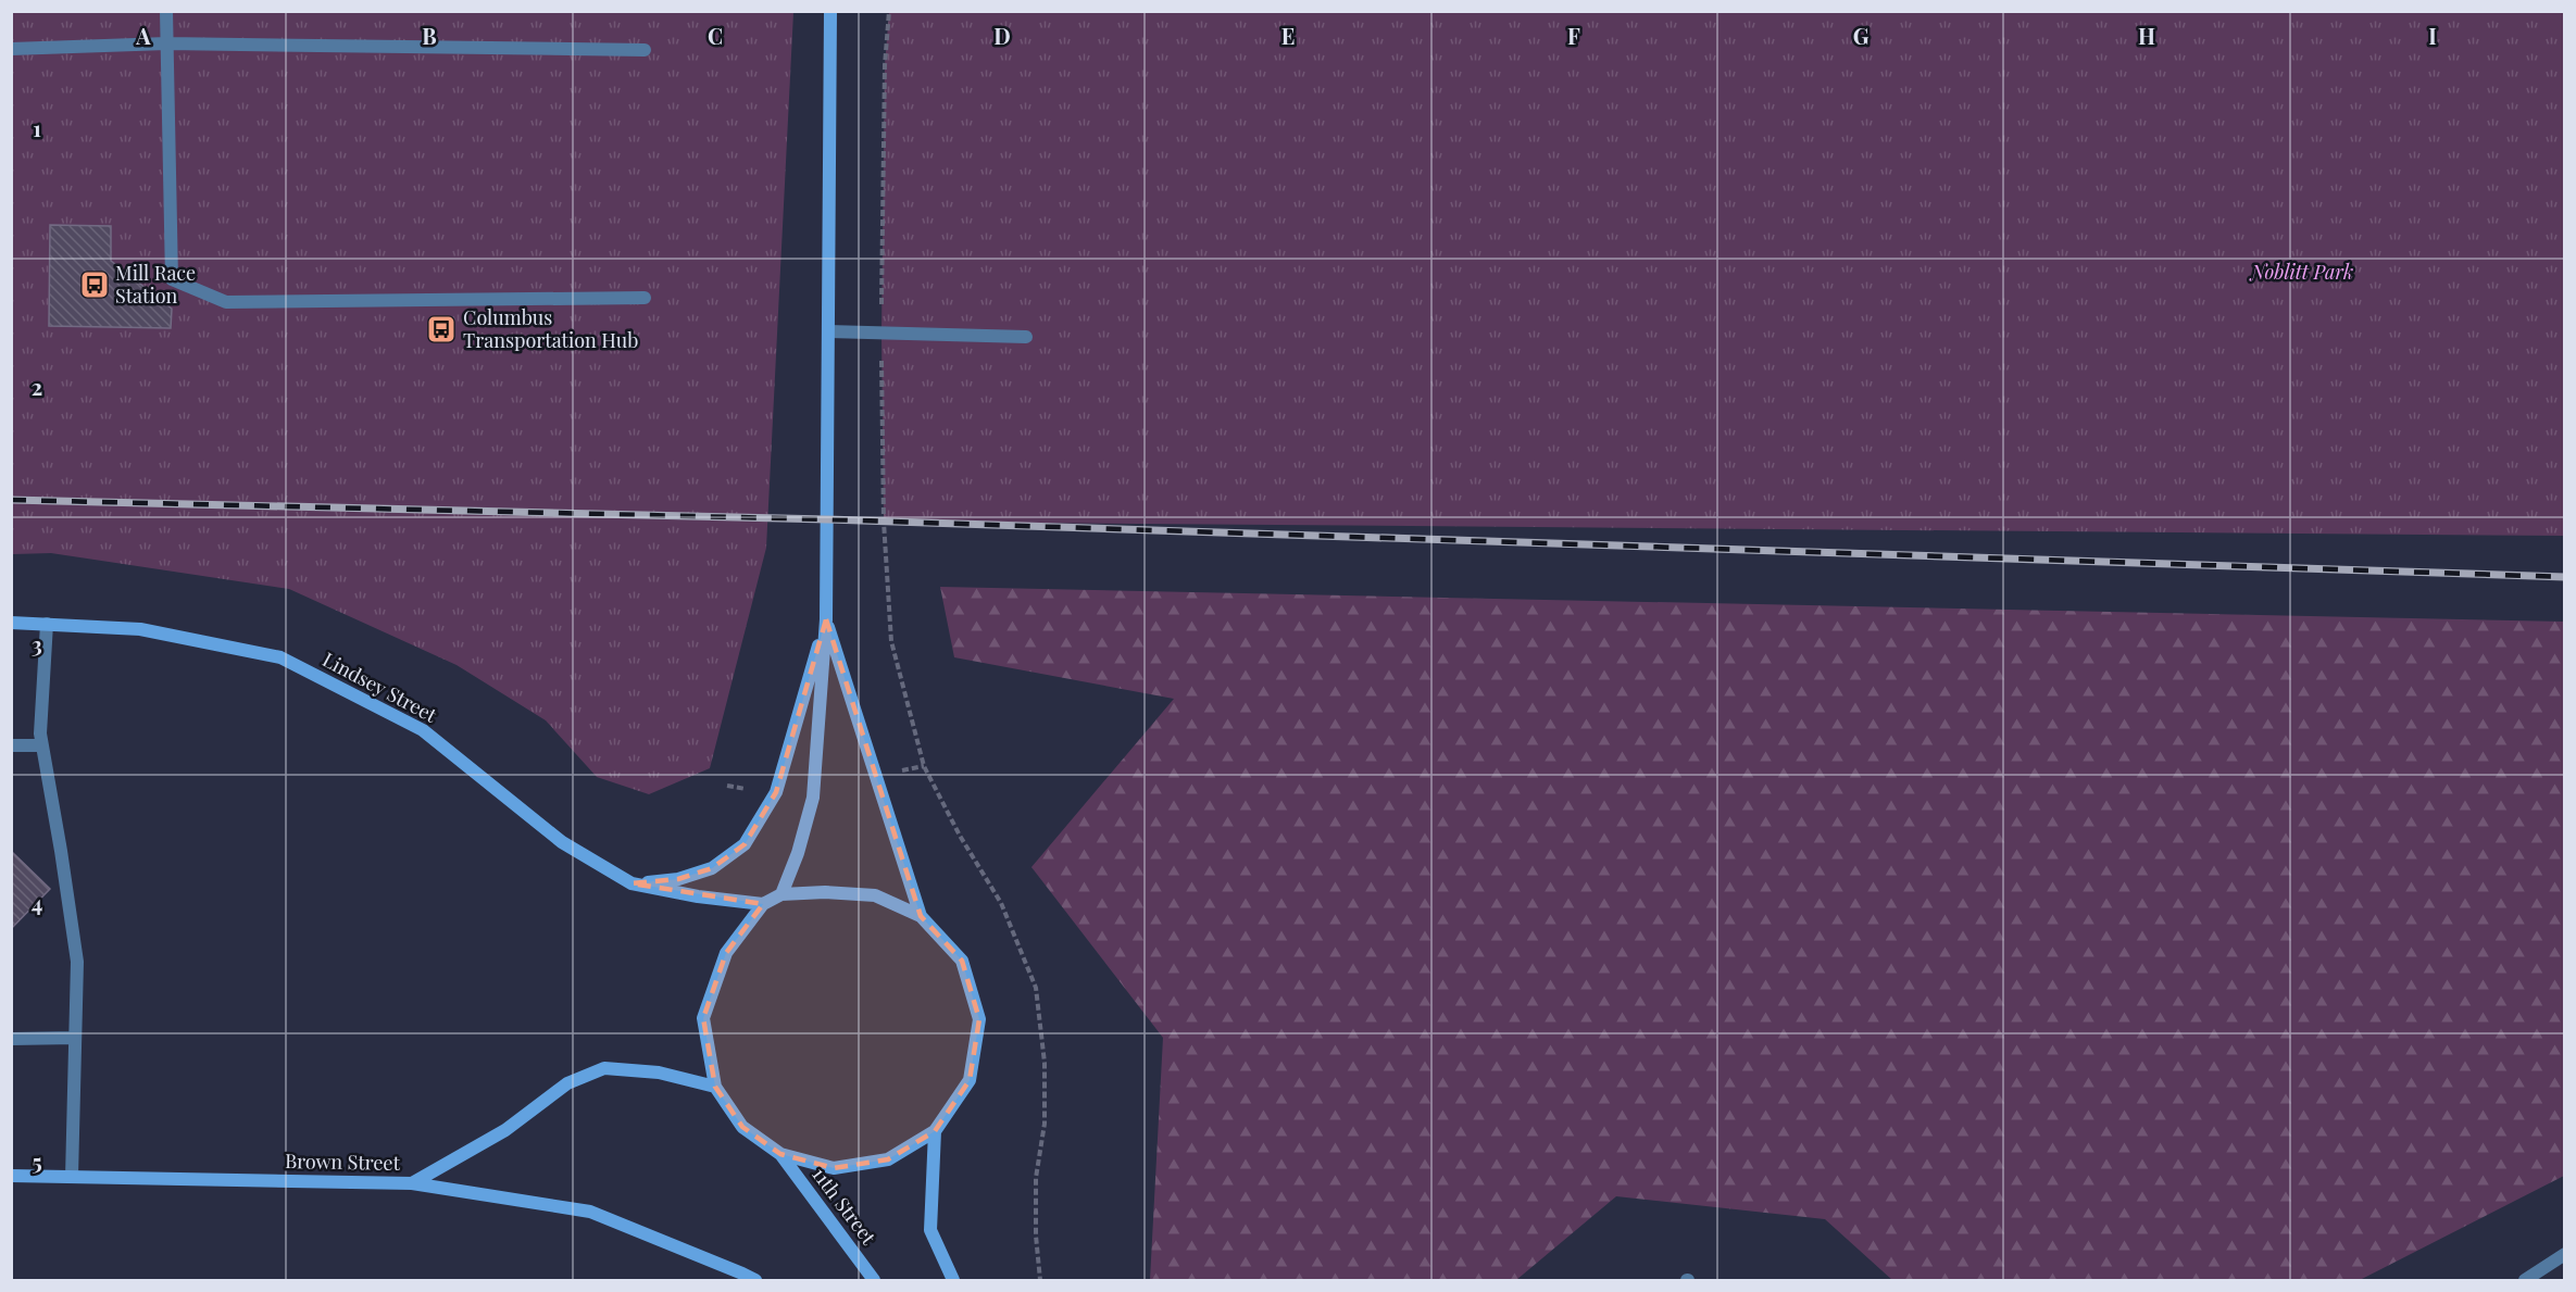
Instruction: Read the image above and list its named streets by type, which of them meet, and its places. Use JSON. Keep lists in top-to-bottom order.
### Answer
{
  "streets": {
    "main road": ["Lindsey Street", "Brown Street", "11th Street"]
  },
  "parks": ["Noblitt Park"],
  "places": {
    "bus stop": ["Mill Race Station", "Columbus Transportation Hub"]
  },
  "grid": {
    "columns": [
      "A",
      "B",
      "C",
      "D",
      "E",
      "F",
      "G",
      "H",
      "I"
    ],
    "rows": [
      "1",
      "2",
      "3",
      "4",
      "5"
    ]
  }
}
